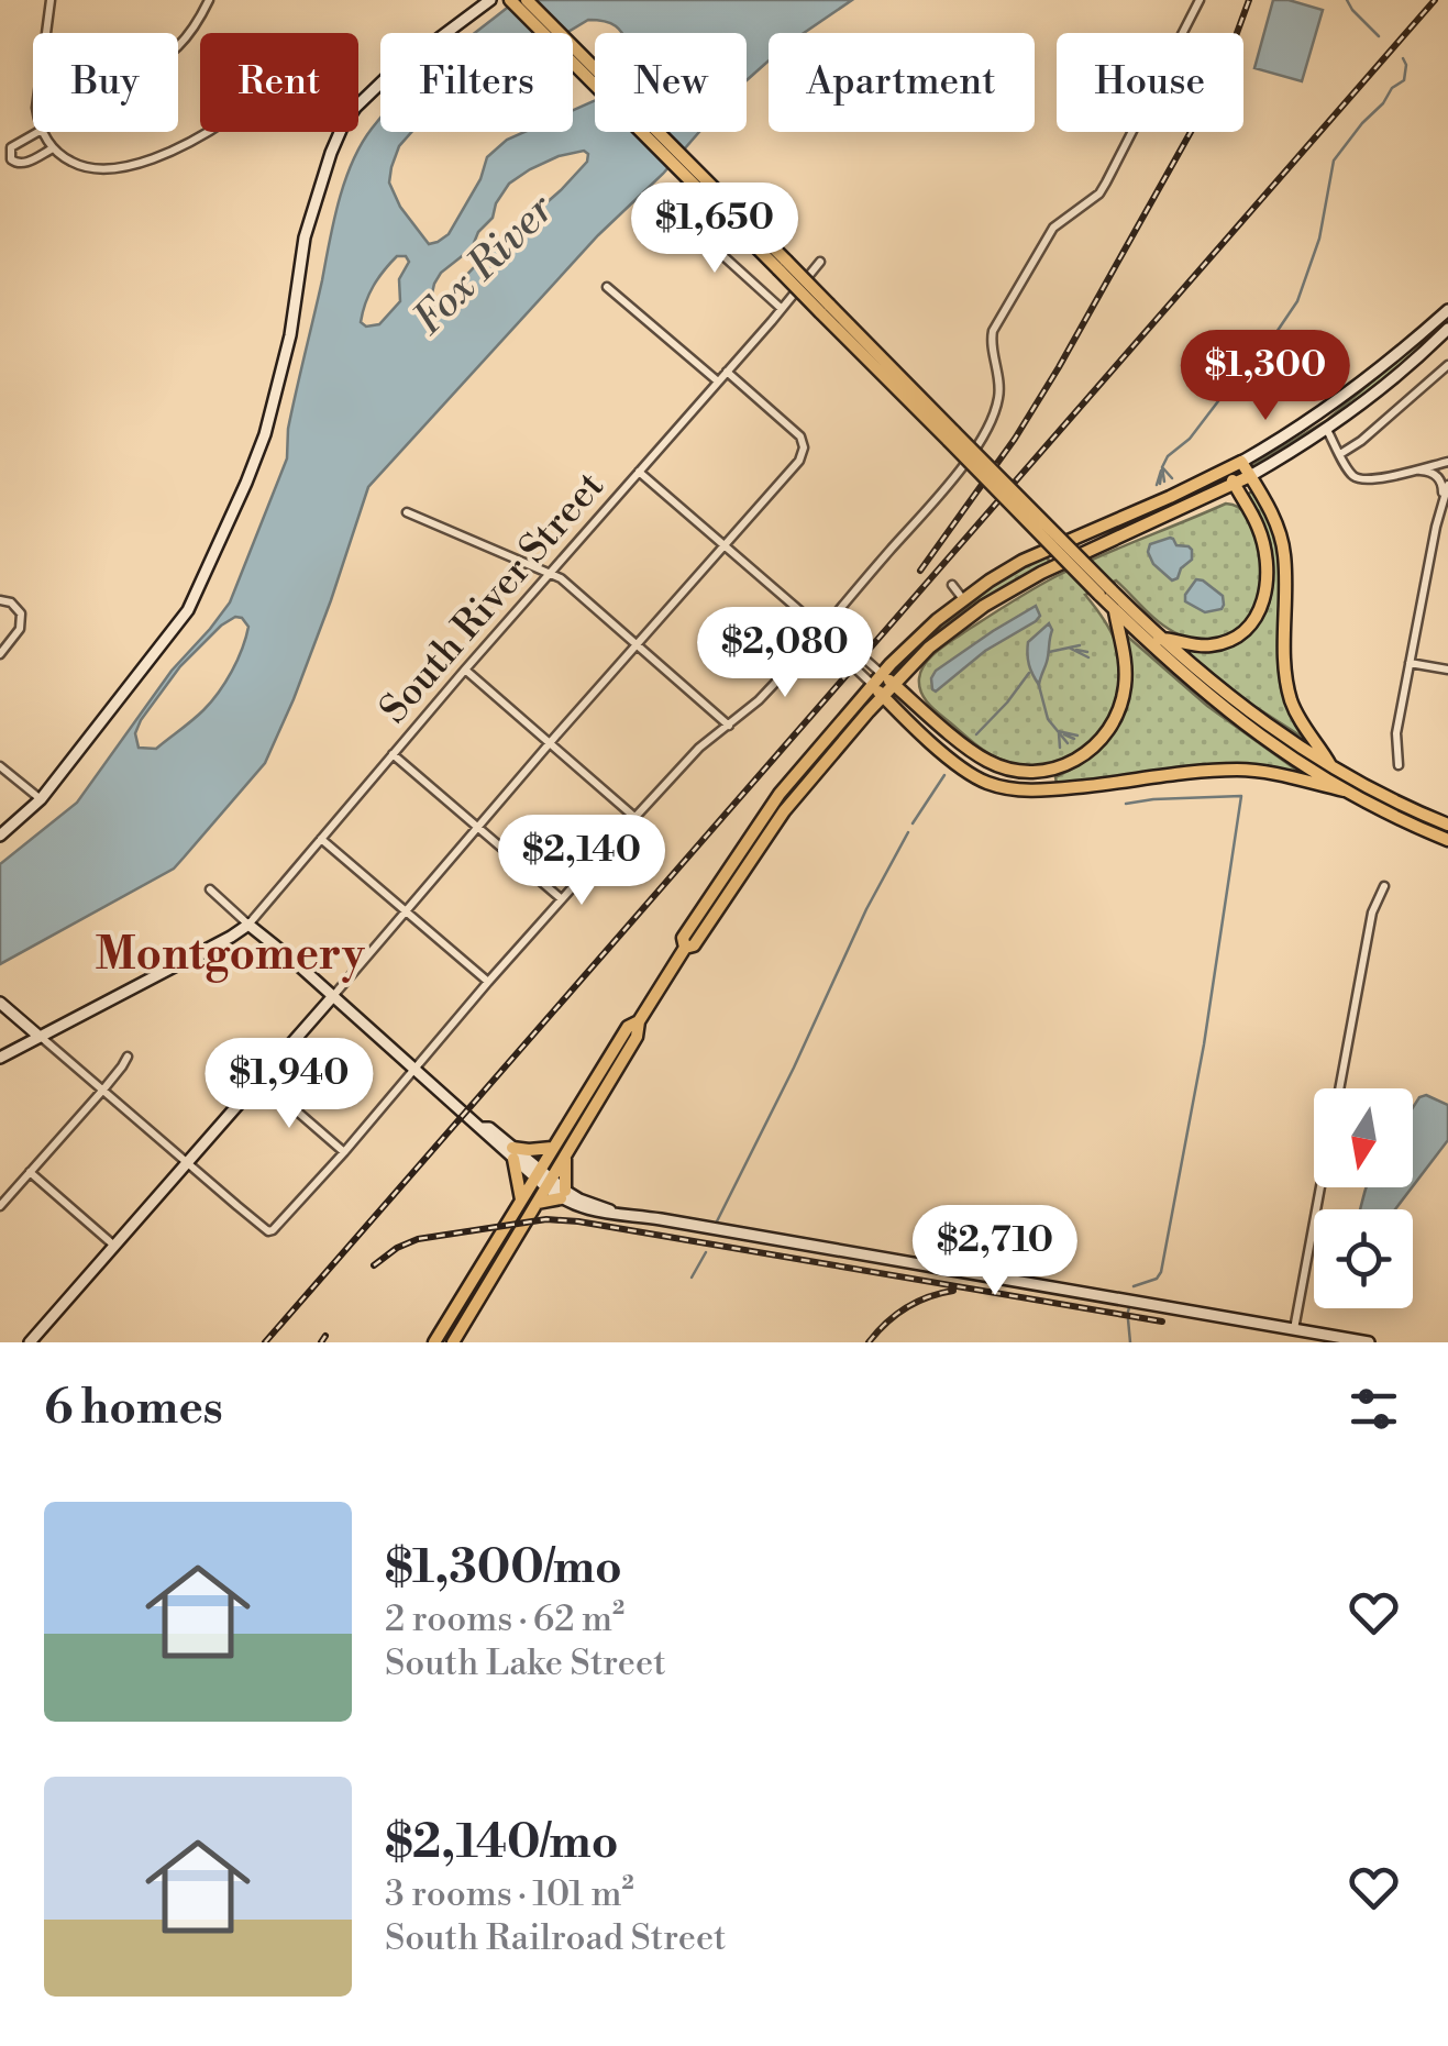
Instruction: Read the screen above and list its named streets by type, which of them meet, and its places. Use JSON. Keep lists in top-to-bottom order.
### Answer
{
  "streets": {
    "street": ["South River Street"]
  },
  "districts": ["Montgomery"],
  "water": ["Fox River"],
  "north": "bottom",
  "page": {
    "chip": [
      "Buy",
      "Rent",
      "Filters",
      "New",
      "Apartment",
      "House"
    ],
    "price": [
      "$1,650",
      "$1,300",
      "$2,080",
      "$2,140",
      "$1,940",
      "$2,710"
    ],
    "heading": "6 homes",
    "list": [
      {
        "name": "$1,300/mo",
        "note": "2 rooms · 62 m² · South Lake Street"
      },
      {
        "name": "$2,140/mo",
        "note": "3 rooms · 101 m² · South Railroad Street"
      }
    ]
  }
}
